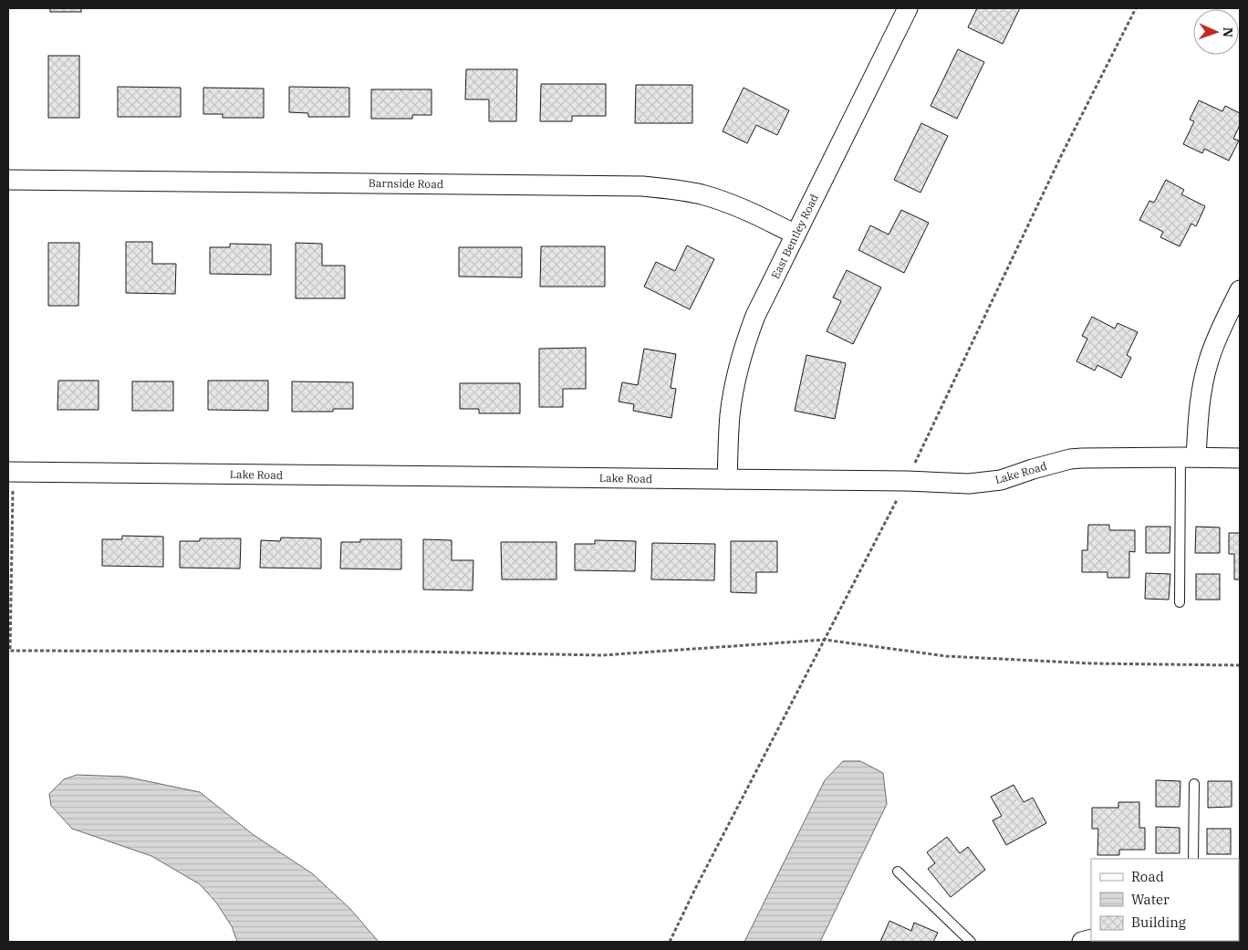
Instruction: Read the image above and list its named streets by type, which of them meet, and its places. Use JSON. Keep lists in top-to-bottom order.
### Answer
{
  "streets": {
    "street": ["Barnside Road", "East Bentley Road", "Lake Road"]
  },
  "crossings": [
    ["Barnside Road", "East Bentley Road"],
    ["East Bentley Road", "Lake Road"]
  ],
  "legend": ["Road", "Water", "Building"],
  "north": "right"
}
